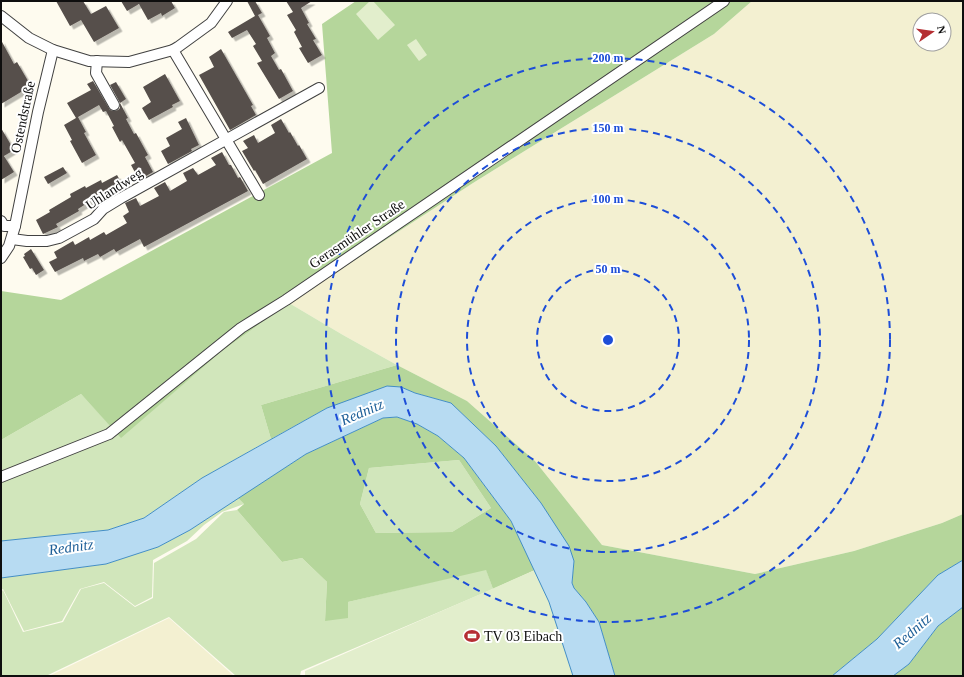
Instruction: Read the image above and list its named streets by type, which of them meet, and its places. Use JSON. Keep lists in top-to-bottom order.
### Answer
{
  "streets": {
    "street": ["Ostendstraße", "Uhlandweg", "Gerasmühler Straße"]
  },
  "crossings": [
    ["Ostendstraße", "Uhlandweg"]
  ],
  "water": ["Rednitz"],
  "places": {
    "sports": ["TV 03 Eibach"]
  },
  "north": "right",
  "rings": [
    "200 m",
    "150 m",
    "100 m",
    "50 m"
  ]
}
